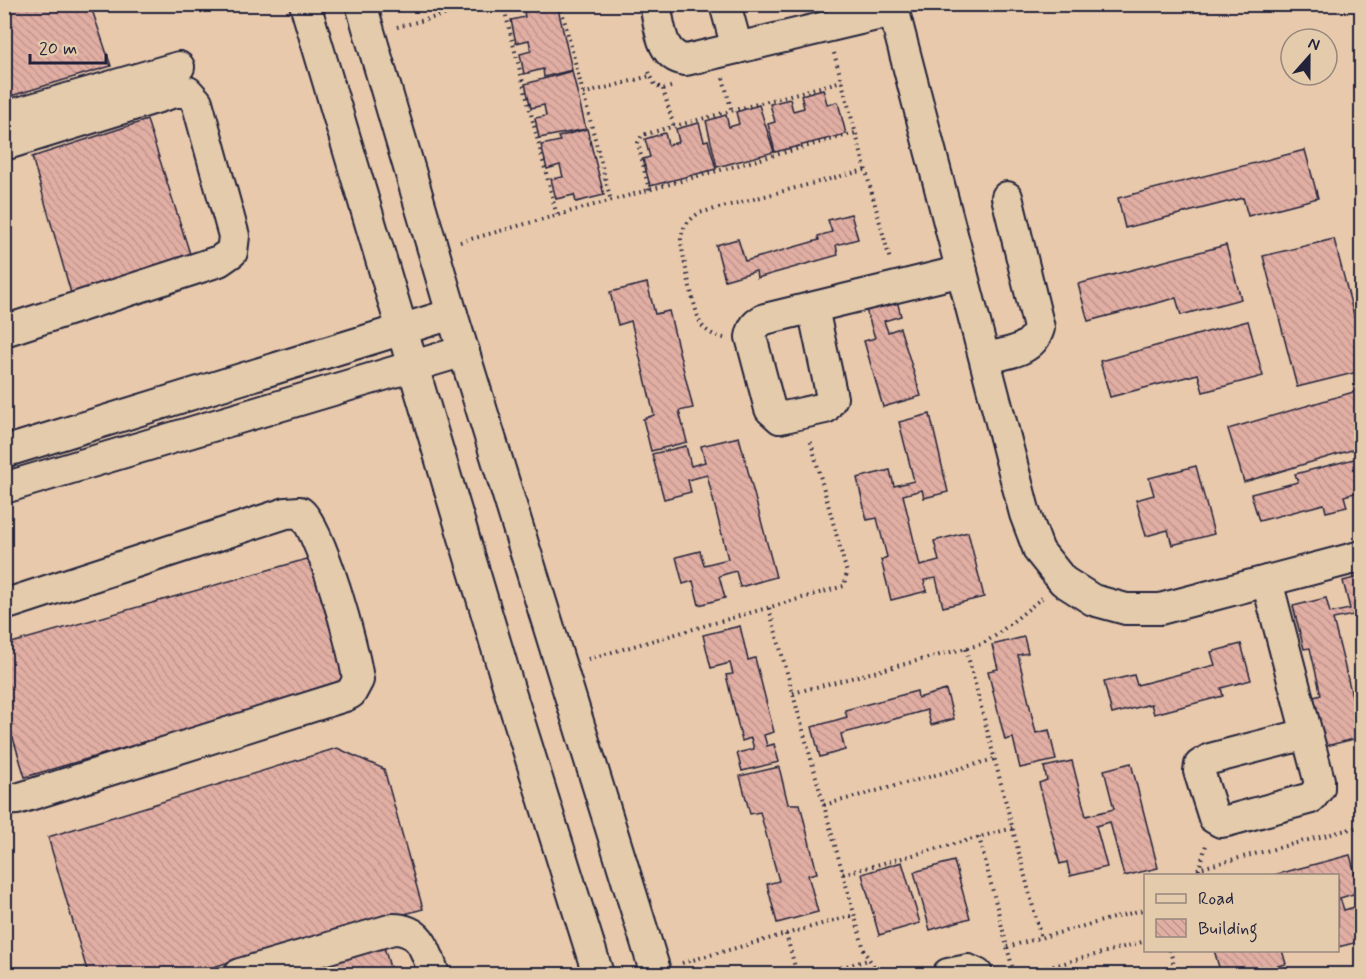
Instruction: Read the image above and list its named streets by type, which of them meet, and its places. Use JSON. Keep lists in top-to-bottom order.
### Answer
{
  "legend": ["Road", "Building"],
  "scale_bar": "20 m",
  "north": "top"
}
